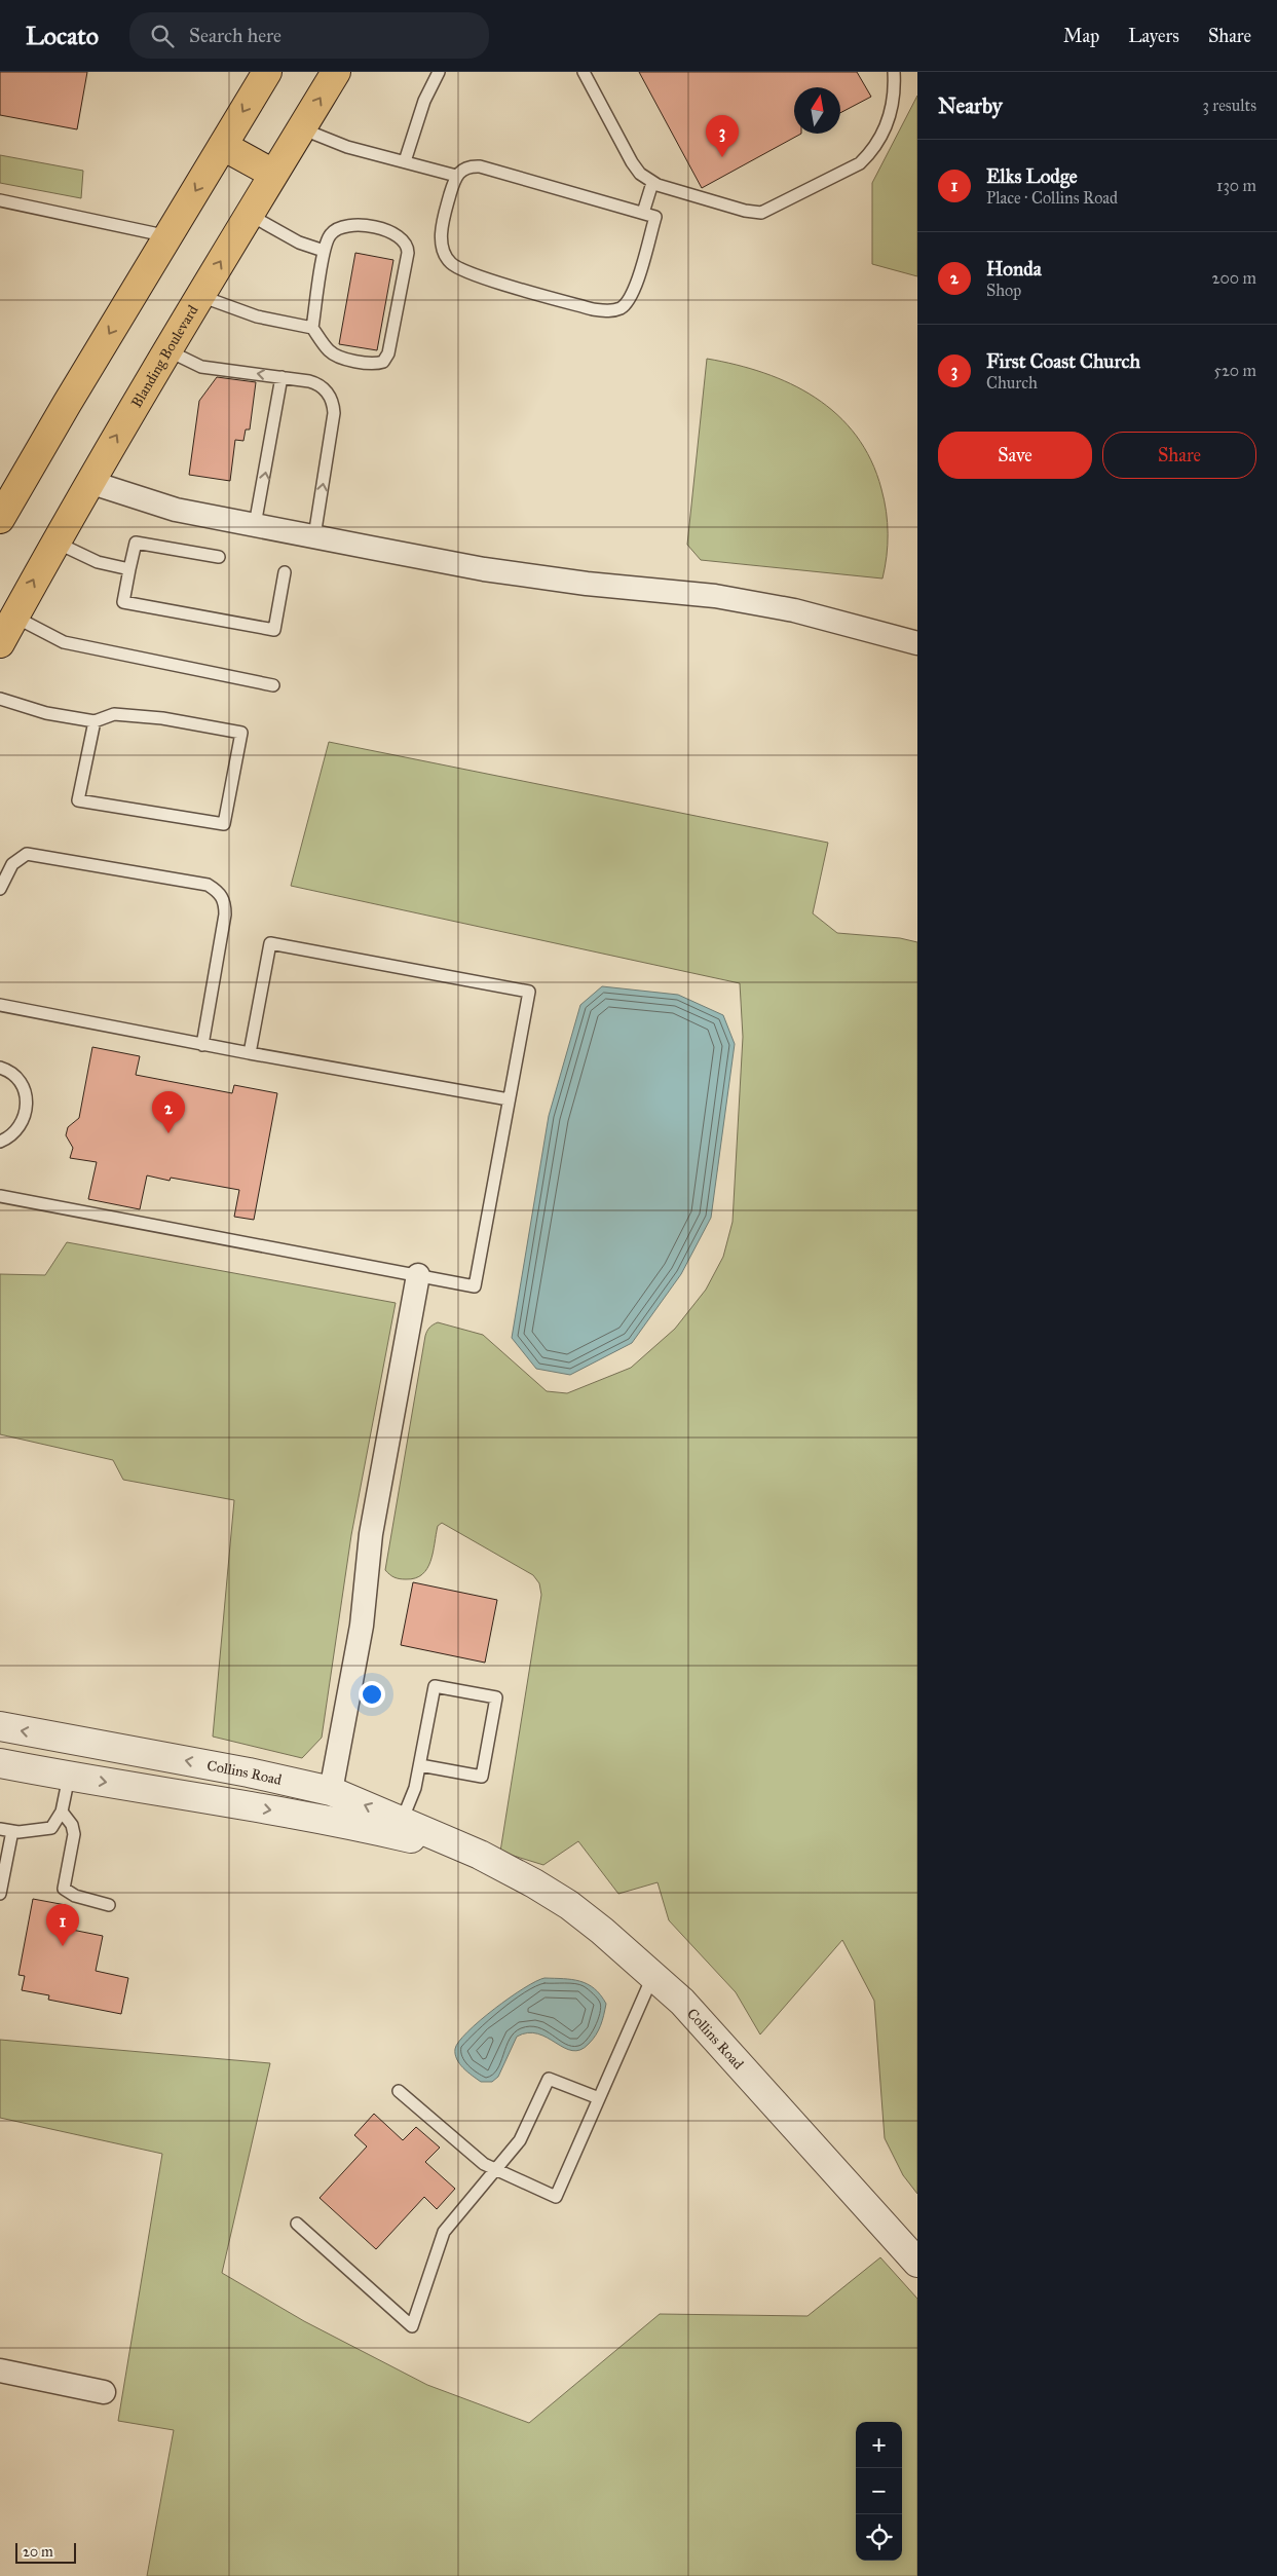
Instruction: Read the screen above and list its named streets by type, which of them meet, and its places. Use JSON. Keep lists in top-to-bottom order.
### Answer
{
  "streets": {
    "main road": ["Blanding Boulevard"],
    "street": ["Collins Road"]
  },
  "scale_bar": "20 m",
  "north": "top",
  "page": {
    "header": "Locato",
    "search": "Search here",
    "nav": ["Map", "Layers", "Share"],
    "heading": ["Nearby", "3 results"],
    "pins": ["3", "2", "1"],
    "list": [
      {
        "mark": "1",
        "name": "Elks Lodge",
        "note": "Place · Collins Road",
        "value": "130 m"
      },
      {
        "mark": "2",
        "name": "Honda",
        "note": "Shop",
        "value": "200 m"
      },
      {
        "mark": "3",
        "name": "First Coast Church",
        "note": "Church",
        "value": "520 m"
      }
    ],
    "buttons": ["Save", "Share"],
    "map_buttons": ["+", "−"],
    "scale": "20 m"
  }
}
